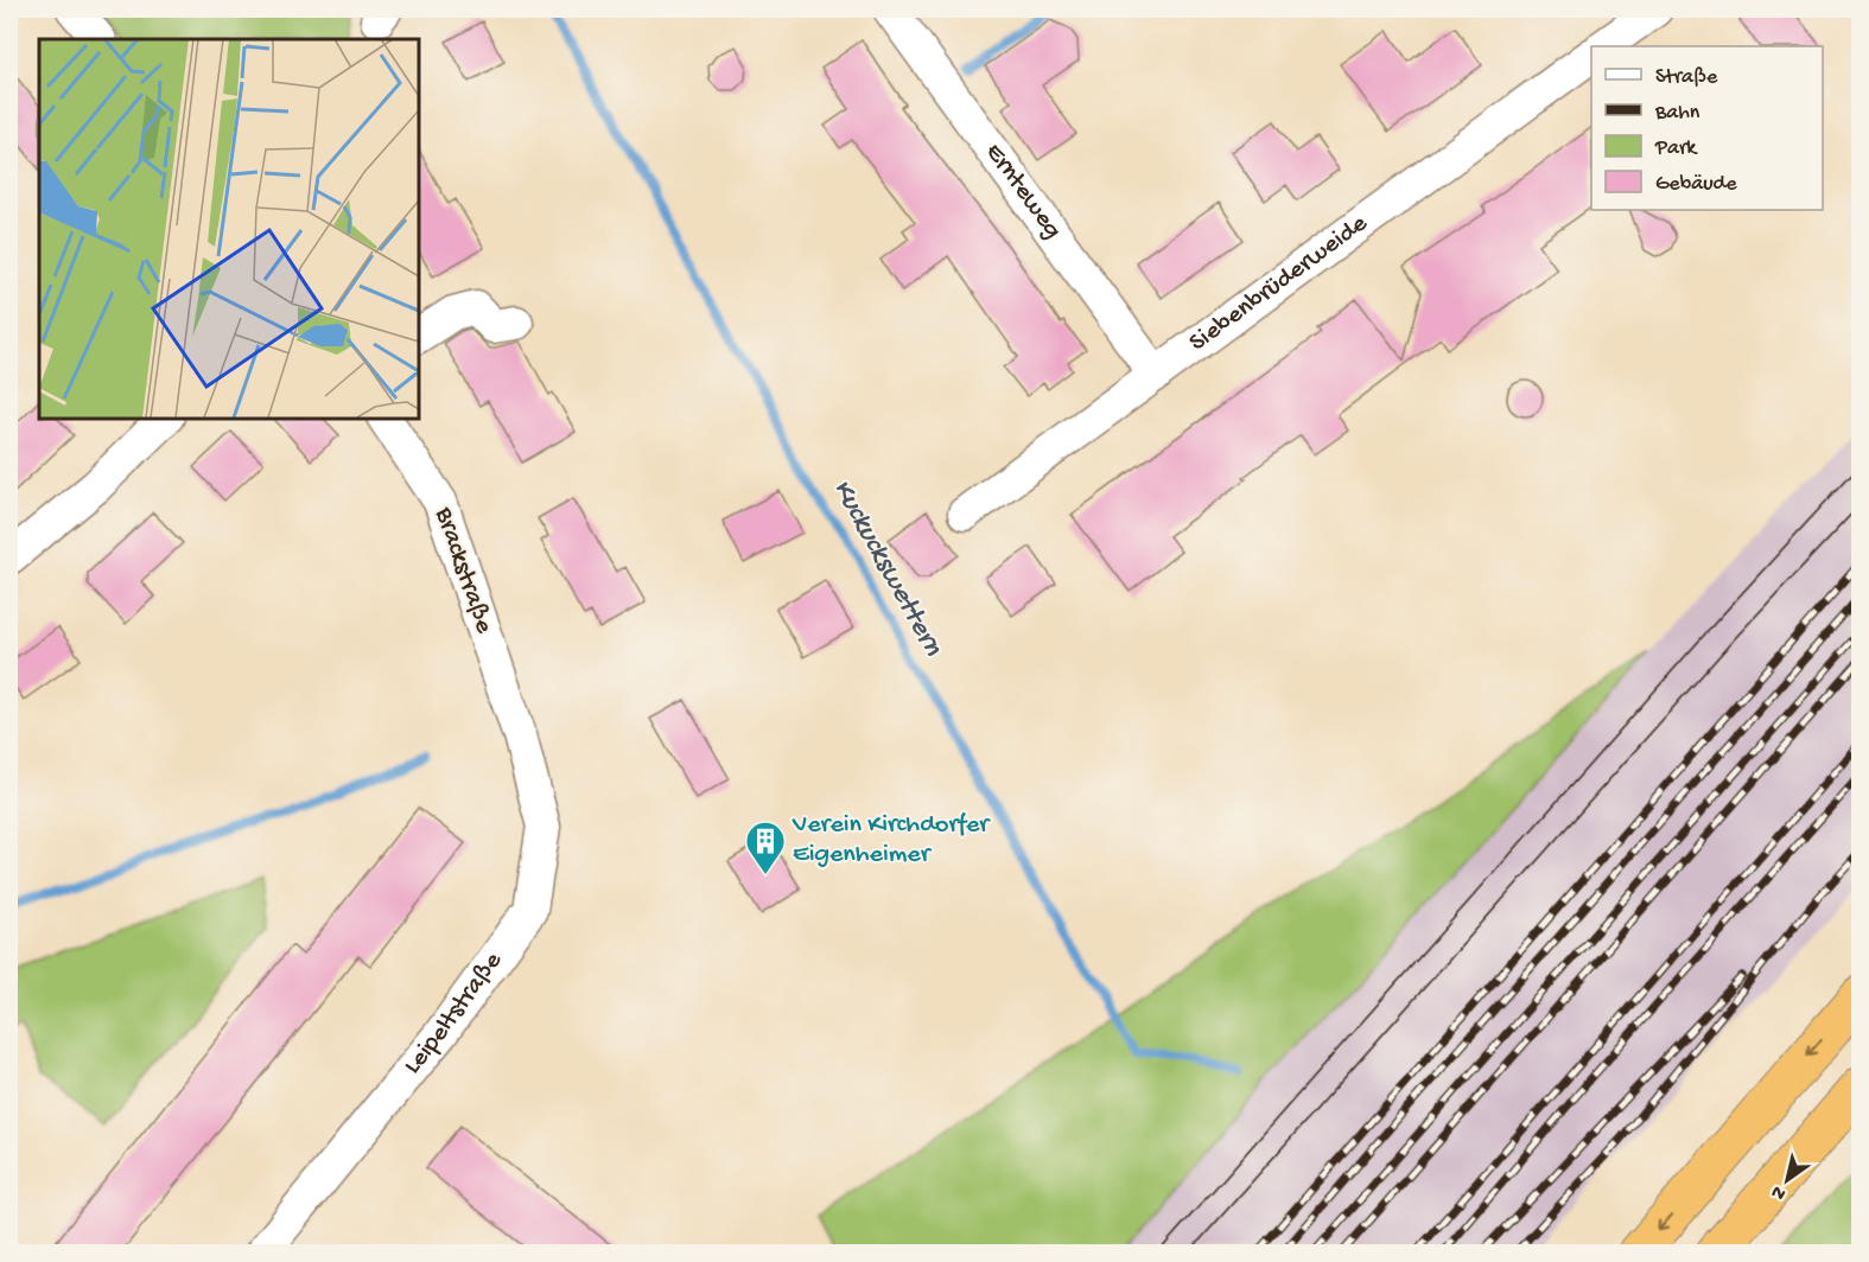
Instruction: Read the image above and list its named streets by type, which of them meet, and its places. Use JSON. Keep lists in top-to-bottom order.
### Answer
{
  "streets": {
    "street": [
      "Ernteweg",
      "Siebenbrüderweide",
      "Brackstraße",
      "Leipeltstraße"
    ]
  },
  "crossings": [
    ["Ernteweg", "Siebenbrüderweide"],
    ["Brackstraße", "Leipeltstraße"]
  ],
  "water": ["Kuckuckswettern"],
  "places": {
    "building": ["Verein Kirchdorfer Eigenheimer"]
  },
  "legend": [
    "Straße",
    "Bahn",
    "Park",
    "Gebäude"
  ],
  "north": "bottom left"
}
